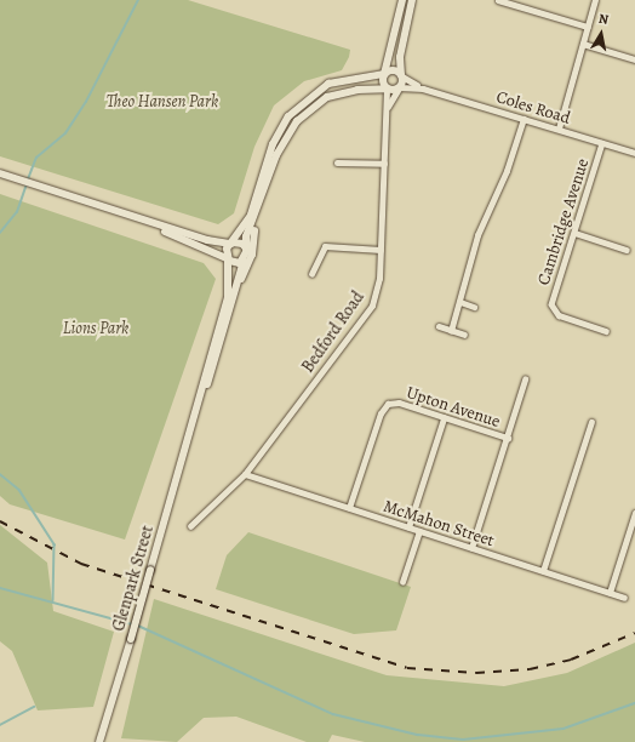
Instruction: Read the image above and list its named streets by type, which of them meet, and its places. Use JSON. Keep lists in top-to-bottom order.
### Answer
{
  "streets": {
    "main road": ["Glenpark Street"],
    "street": [
      "Coles Road",
      "Cambridge Avenue",
      "Bedford Road",
      "Upton Avenue",
      "McMahon Street"
    ]
  },
  "crossings": [
    ["Coles Road", "Cambridge Avenue"],
    ["Coles Road", "Bedford Road"],
    ["Bedford Road", "McMahon Street"],
    ["Upton Avenue", "McMahon Street"]
  ],
  "parks": ["Theo Hansen Park", "Lions Park"],
  "north": "top"
}
